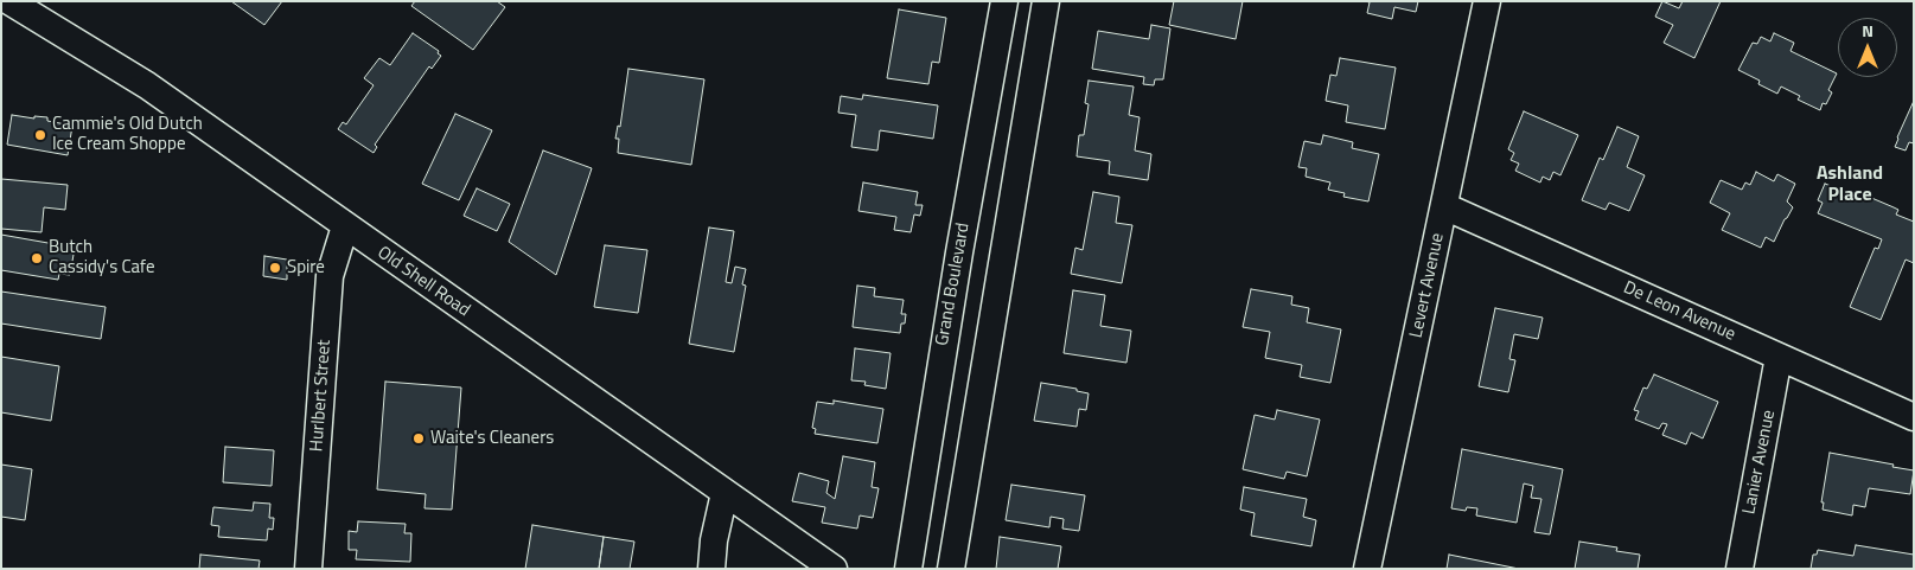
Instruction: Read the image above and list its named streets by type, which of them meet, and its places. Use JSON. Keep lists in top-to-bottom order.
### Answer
{
  "streets": {
    "street": [
      "Old Shell Road",
      "Grand Boulevard",
      "Levert Avenue",
      "De Leon Avenue",
      "Hurlbert Street",
      "Lanier Avenue"
    ]
  },
  "crossings": [
    ["Old Shell Road", "Hurlbert Street"],
    ["Levert Avenue", "De Leon Avenue"],
    ["De Leon Avenue", "Lanier Avenue"]
  ],
  "districts": ["Ashland Place"],
  "places": [
    "Cammie's Old Dutch Ice Cream Shoppe",
    "Butch Cassidy's Cafe",
    "Spire",
    "Waite's Cleaners"
  ],
  "north": "top"
}
